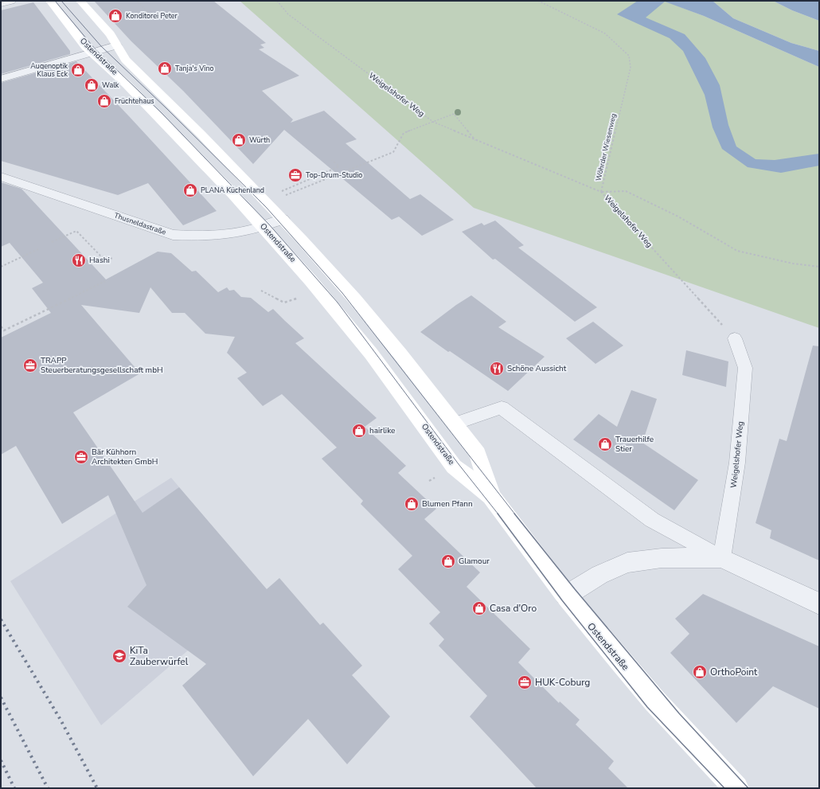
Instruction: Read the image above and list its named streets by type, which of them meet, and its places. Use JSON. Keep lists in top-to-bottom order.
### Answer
{
  "streets": {
    "main road": ["Ostendstraße"],
    "street": ["Thusneldastraße"],
    "lane": ["Weigelshofer Weg"],
    "path": ["Wöhrder Wiesenweg"]
  },
  "crossings": [
    ["Ostendstraße", "Thusneldastraße"],
    ["Weigelshofer Weg", "Wöhrder Wiesenweg"]
  ],
  "places": {
    "shop": [
      "Konditorei Peter",
      "Tanja's Vino",
      "Augenoptik Klaus Eck",
      "Walk",
      "Früchtehaus",
      "Würth",
      "PLANA Küchenland",
      "hairlike",
      "Trauerhilfe Stier",
      "Blumen Pfann",
      "Glamour",
      "Casa d'Oro",
      "OrthoPoint"
    ],
    "office": [
      "Top-Drum-Studio",
      "TRAPP Steuerberatungsgesellschaft mbH",
      "Bär Kühhorn Architekten GmbH",
      "HUK-Coburg"
    ],
    "restaurant": ["Hashi", "Schöne Aussicht"],
    "school or university": ["KiTa Zauberwürfel"]
  }
}
